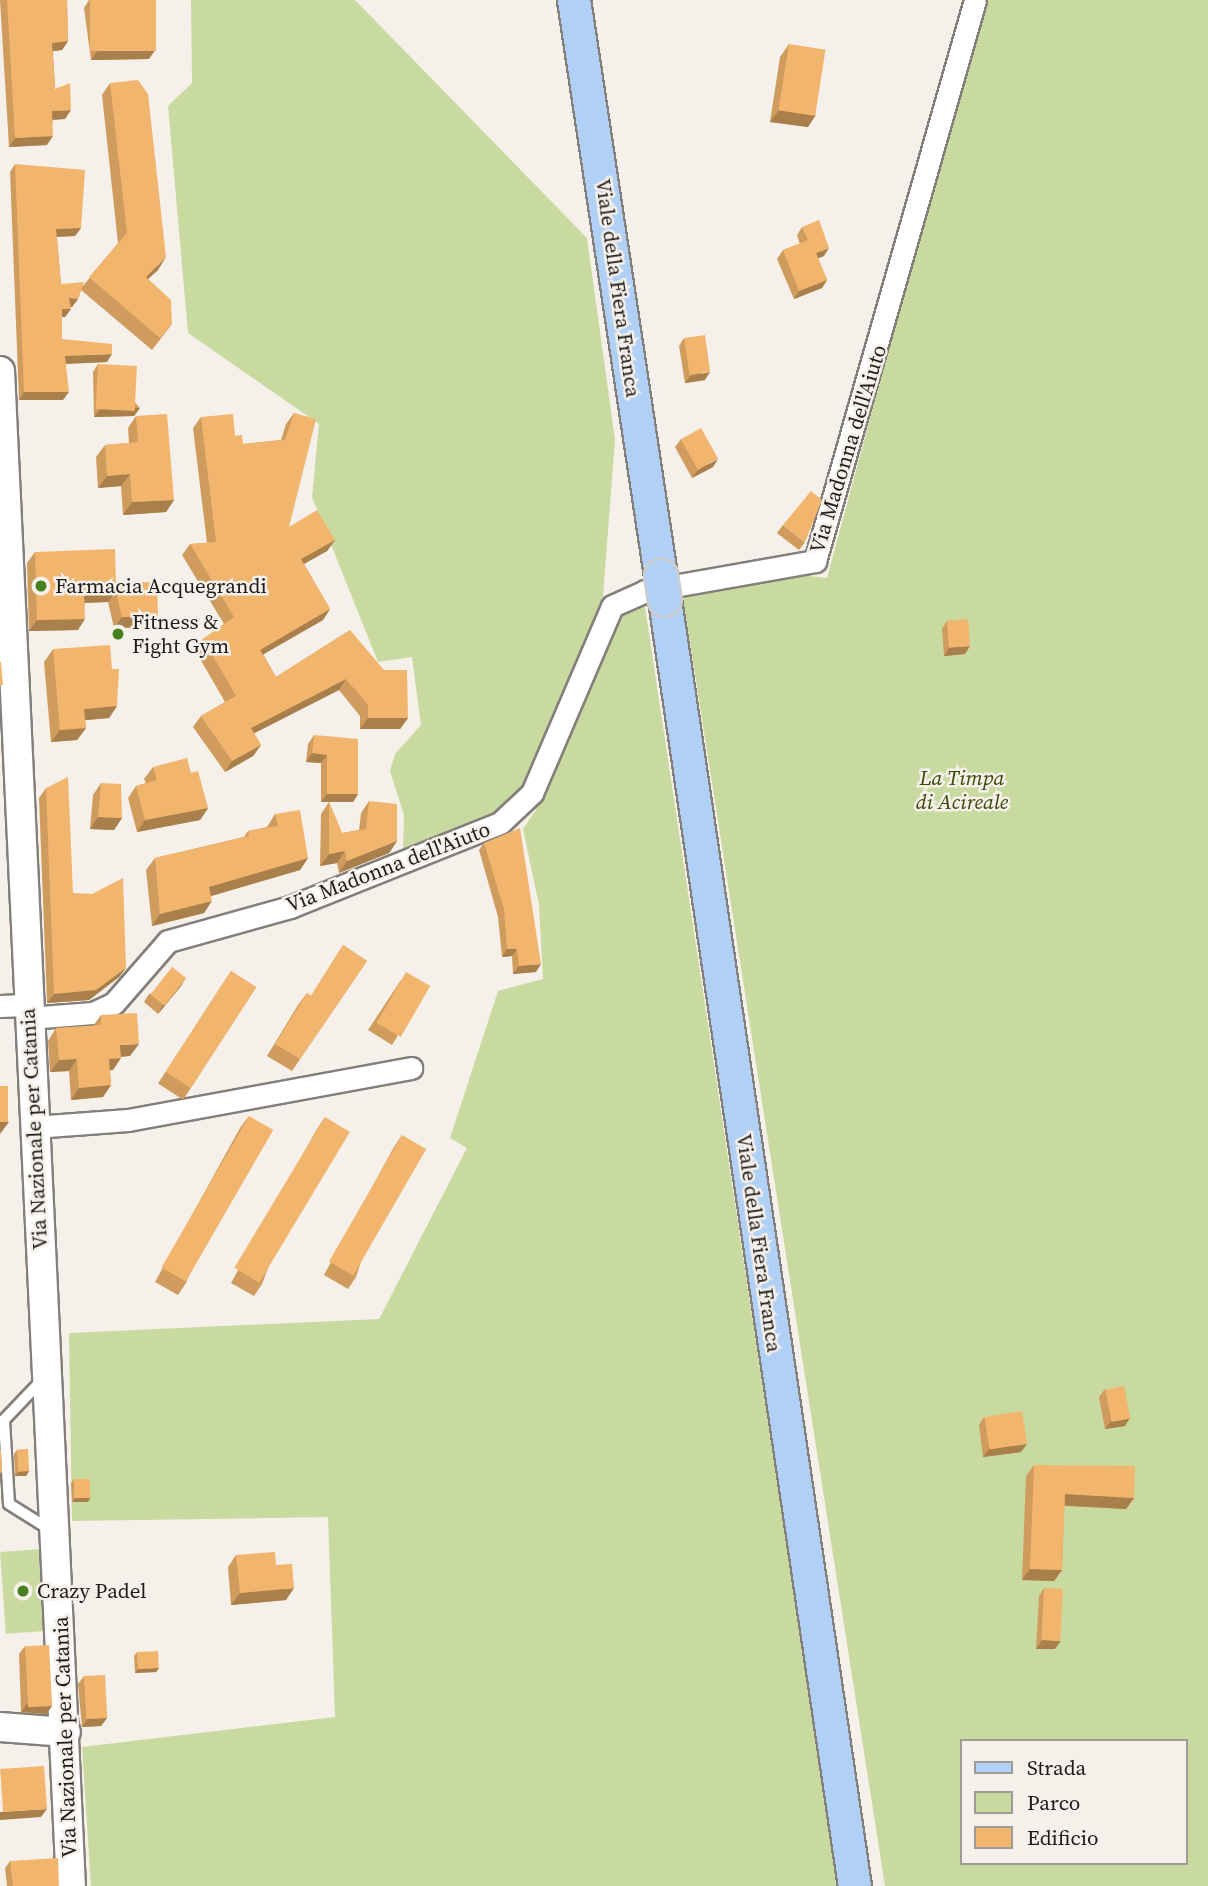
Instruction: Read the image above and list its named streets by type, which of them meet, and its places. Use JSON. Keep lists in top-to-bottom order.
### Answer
{
  "streets": {
    "main road": ["Viale della Fiera Franca", "Via Nazionale per Catania"],
    "street": ["Via Madonna dell'Aiuto"]
  },
  "crossings": [
    ["Via Madonna dell'Aiuto", "Via Nazionale per Catania"]
  ],
  "parks": ["La Timpa di Acireale"],
  "places": ["Farmacia Acquegrandi", "Fitness & Fight Gym", "Crazy Padel"],
  "legend": ["Strada", "Parco", "Edificio"]
}
